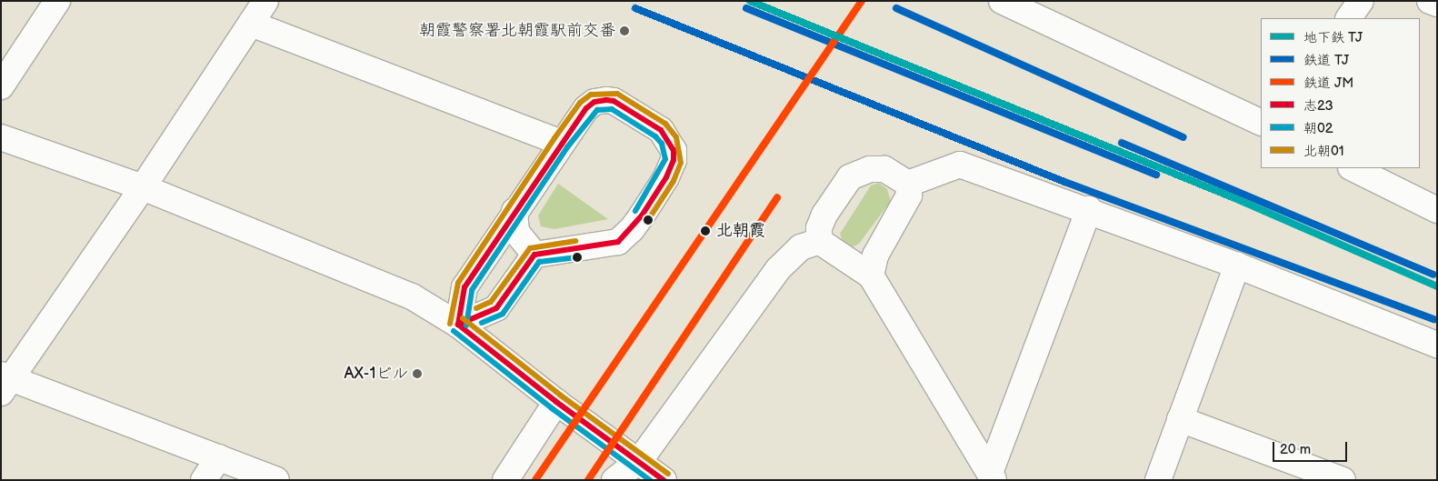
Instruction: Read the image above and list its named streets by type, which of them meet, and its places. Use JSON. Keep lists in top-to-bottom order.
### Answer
{
  "places": ["朝霞警察署北朝霞駅前交番", "北朝霞", "AX-1ビル"],
  "lines": [
    "metro line TJ",
    "rail line JM",
    "rail line TJ",
    "transit line 北朝01",
    "transit line 志23",
    "transit line 朝02"
  ],
  "legend": [
    "地下鉄 TJ",
    "鉄道 TJ",
    "鉄道 JM",
    "志23",
    "朝02",
    "北朝01"
  ],
  "scale_bar": "20 m"
}
